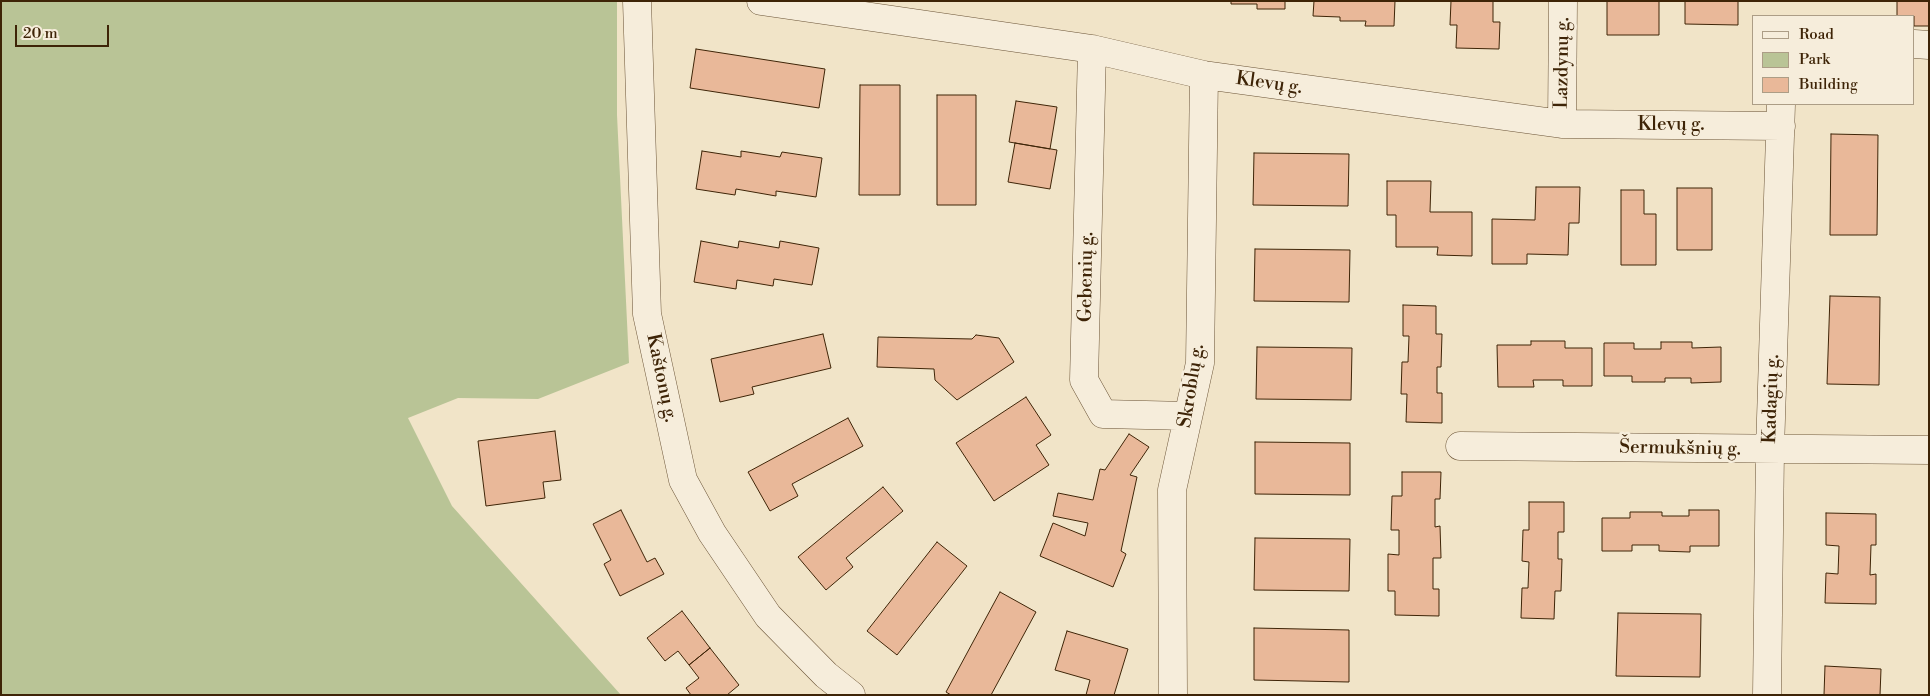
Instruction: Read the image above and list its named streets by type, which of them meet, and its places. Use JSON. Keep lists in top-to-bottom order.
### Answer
{
  "streets": {
    "street": [
      "Lazdynų g.",
      "Klevų g.",
      "Gebenių g.",
      "Kaštonų g.",
      "Skroblų g.",
      "Kadagių g.",
      "Šermukšnių g."
    ]
  },
  "crossings": [
    ["Lazdynų g.", "Klevų g."],
    ["Klevų g.", "Gebenių g."],
    ["Klevų g.", "Skroblų g."],
    ["Klevų g.", "Kadagių g."],
    ["Gebenių g.", "Skroblų g."],
    ["Kadagių g.", "Šermukšnių g."]
  ],
  "legend": ["Road", "Park", "Building"],
  "scale_bar": "20 m"
}
